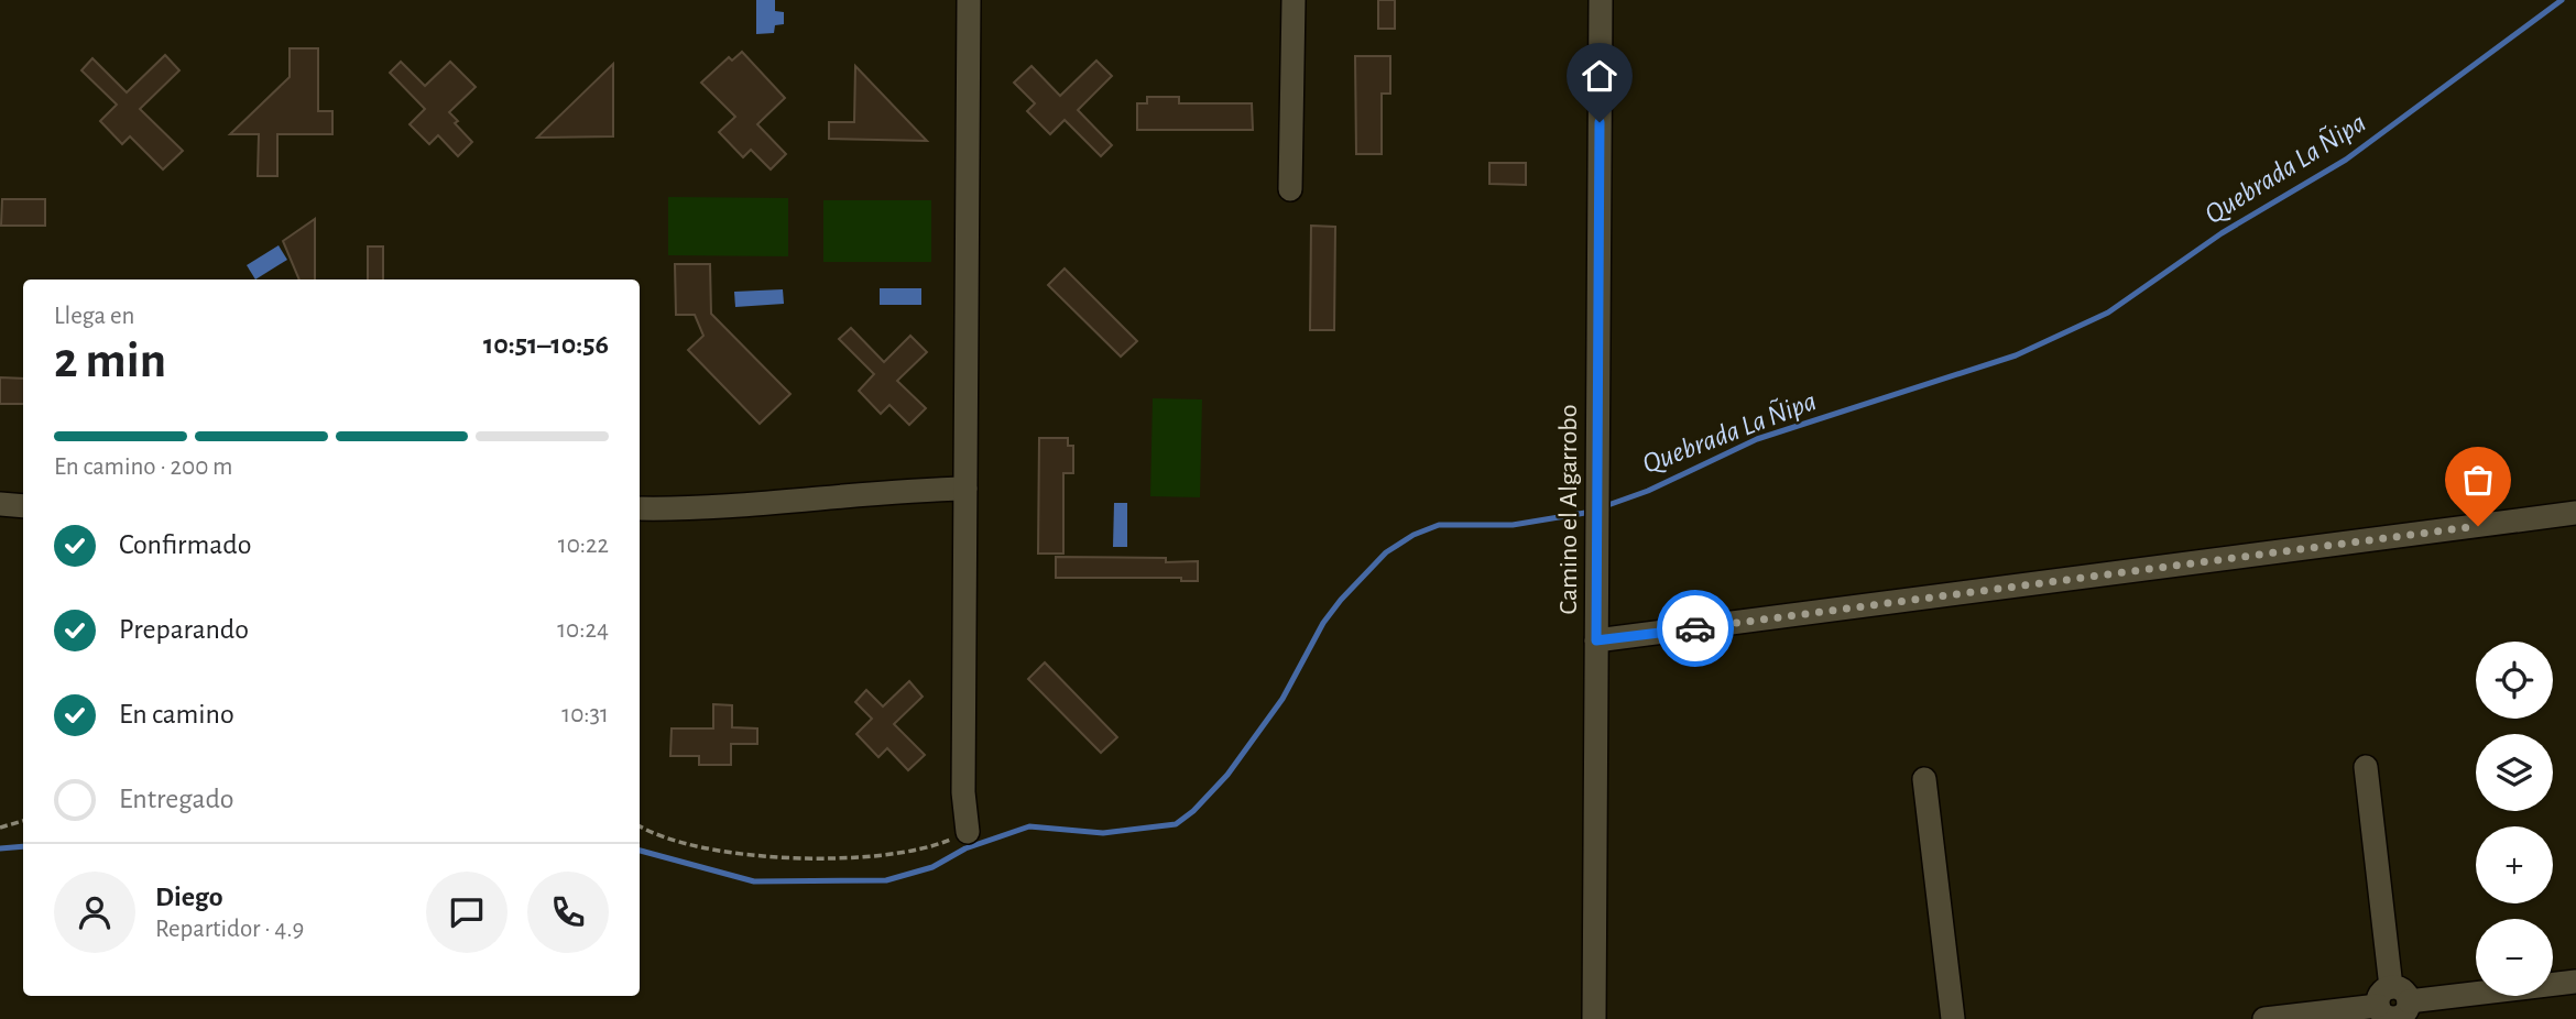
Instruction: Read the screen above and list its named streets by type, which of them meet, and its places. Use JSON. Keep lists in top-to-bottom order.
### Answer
{
  "streets": {
    "street": ["Camino el Algarrobo"]
  },
  "water": ["Quebrada La Ñipa"],
  "page": {
    "heading": ["2 min", "Llega en", "10:51–10:56"],
    "panel": ["Diego", "Repartidor · 4.9"],
    "bar": "En camino · 200 m",
    "list": [
      ["Confirmado", "10:22"],
      ["Preparando", "10:24"],
      ["En camino", "10:31"],
      "Entregado"
    ],
    "map_buttons": ["+", "−"]
  }
}
